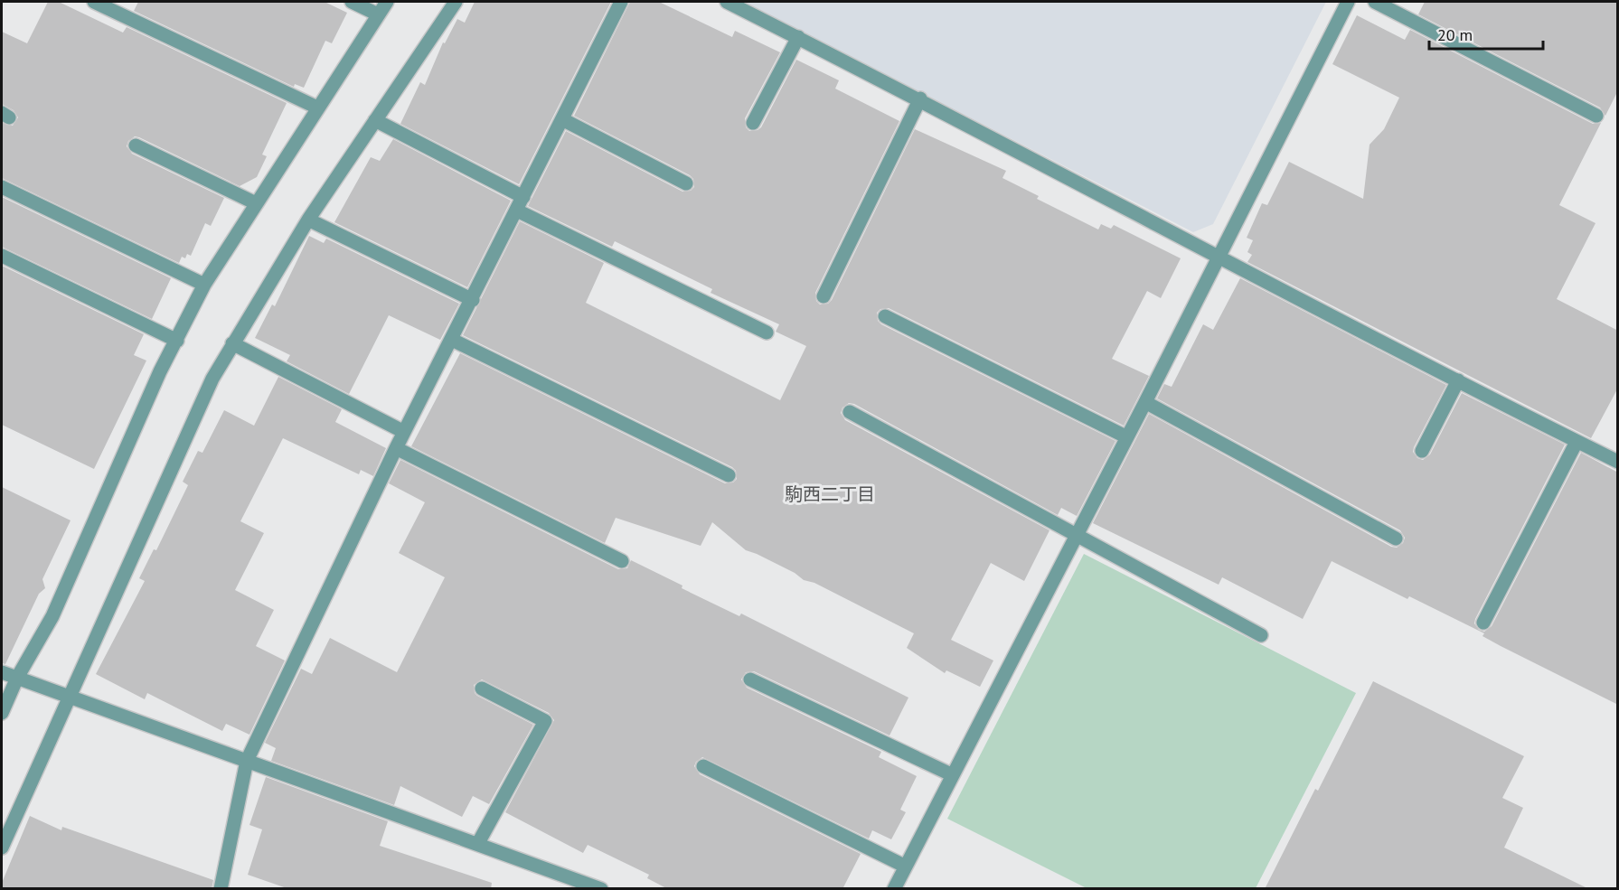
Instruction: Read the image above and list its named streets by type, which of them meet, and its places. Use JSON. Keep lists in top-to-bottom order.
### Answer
{
  "districts": ["駒西二丁目"],
  "scale_bar": "20 m"
}
